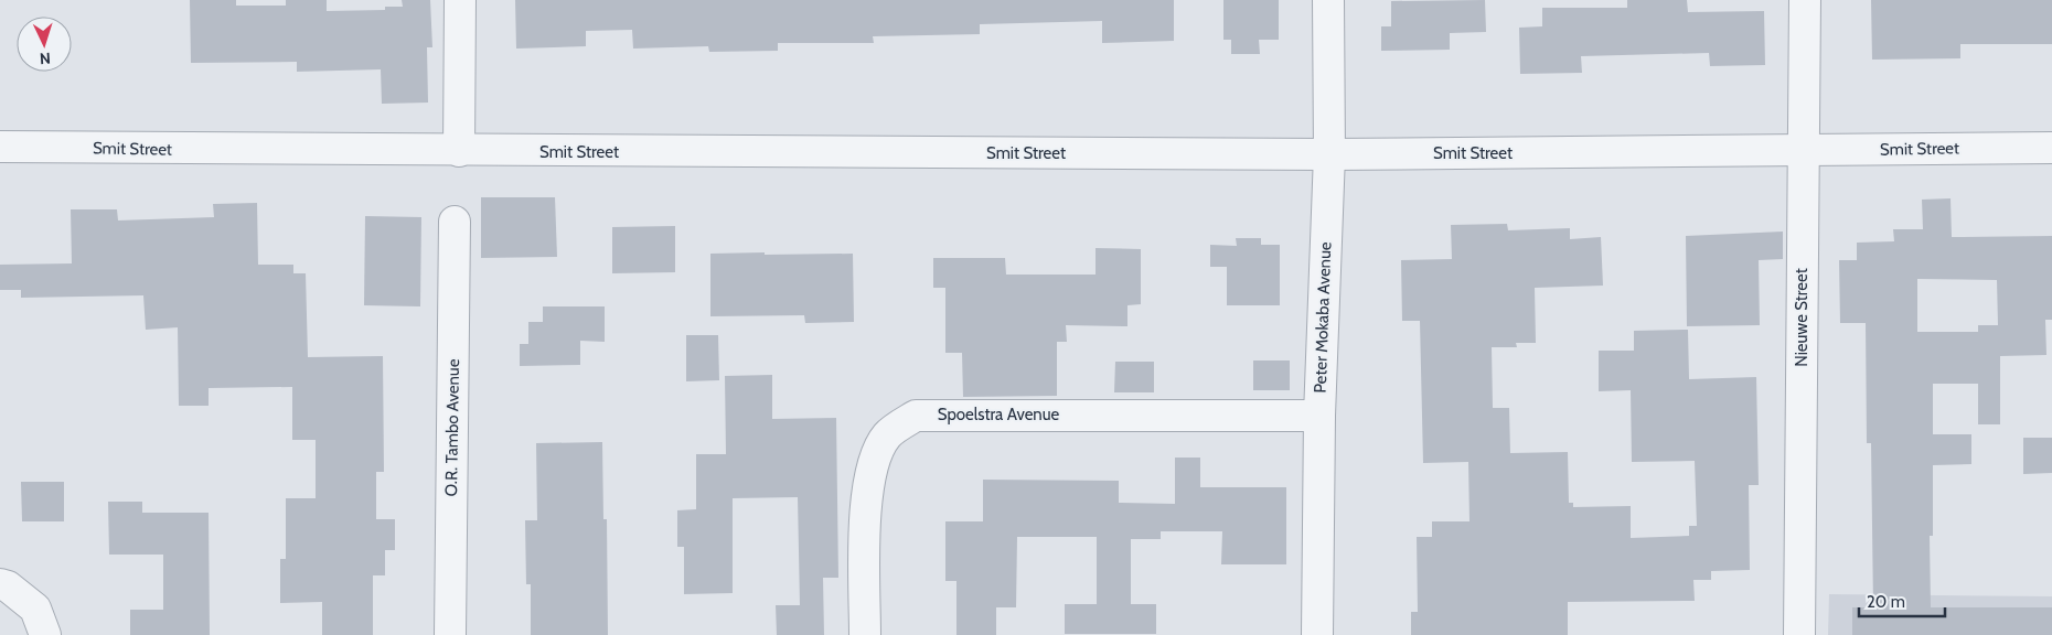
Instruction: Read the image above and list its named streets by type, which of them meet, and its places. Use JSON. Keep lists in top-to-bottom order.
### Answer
{
  "streets": {
    "street": [
      "Smit Street",
      "Peter Mokaba Avenue",
      "Nieuwe Street",
      "Spoelstra Avenue",
      "O.R. Tambo Avenue"
    ]
  },
  "crossings": [
    ["Smit Street", "Peter Mokaba Avenue"],
    ["Smit Street", "Nieuwe Street"],
    ["Peter Mokaba Avenue", "Spoelstra Avenue"]
  ],
  "scale_bar": "20 m",
  "north": "bottom"
}
